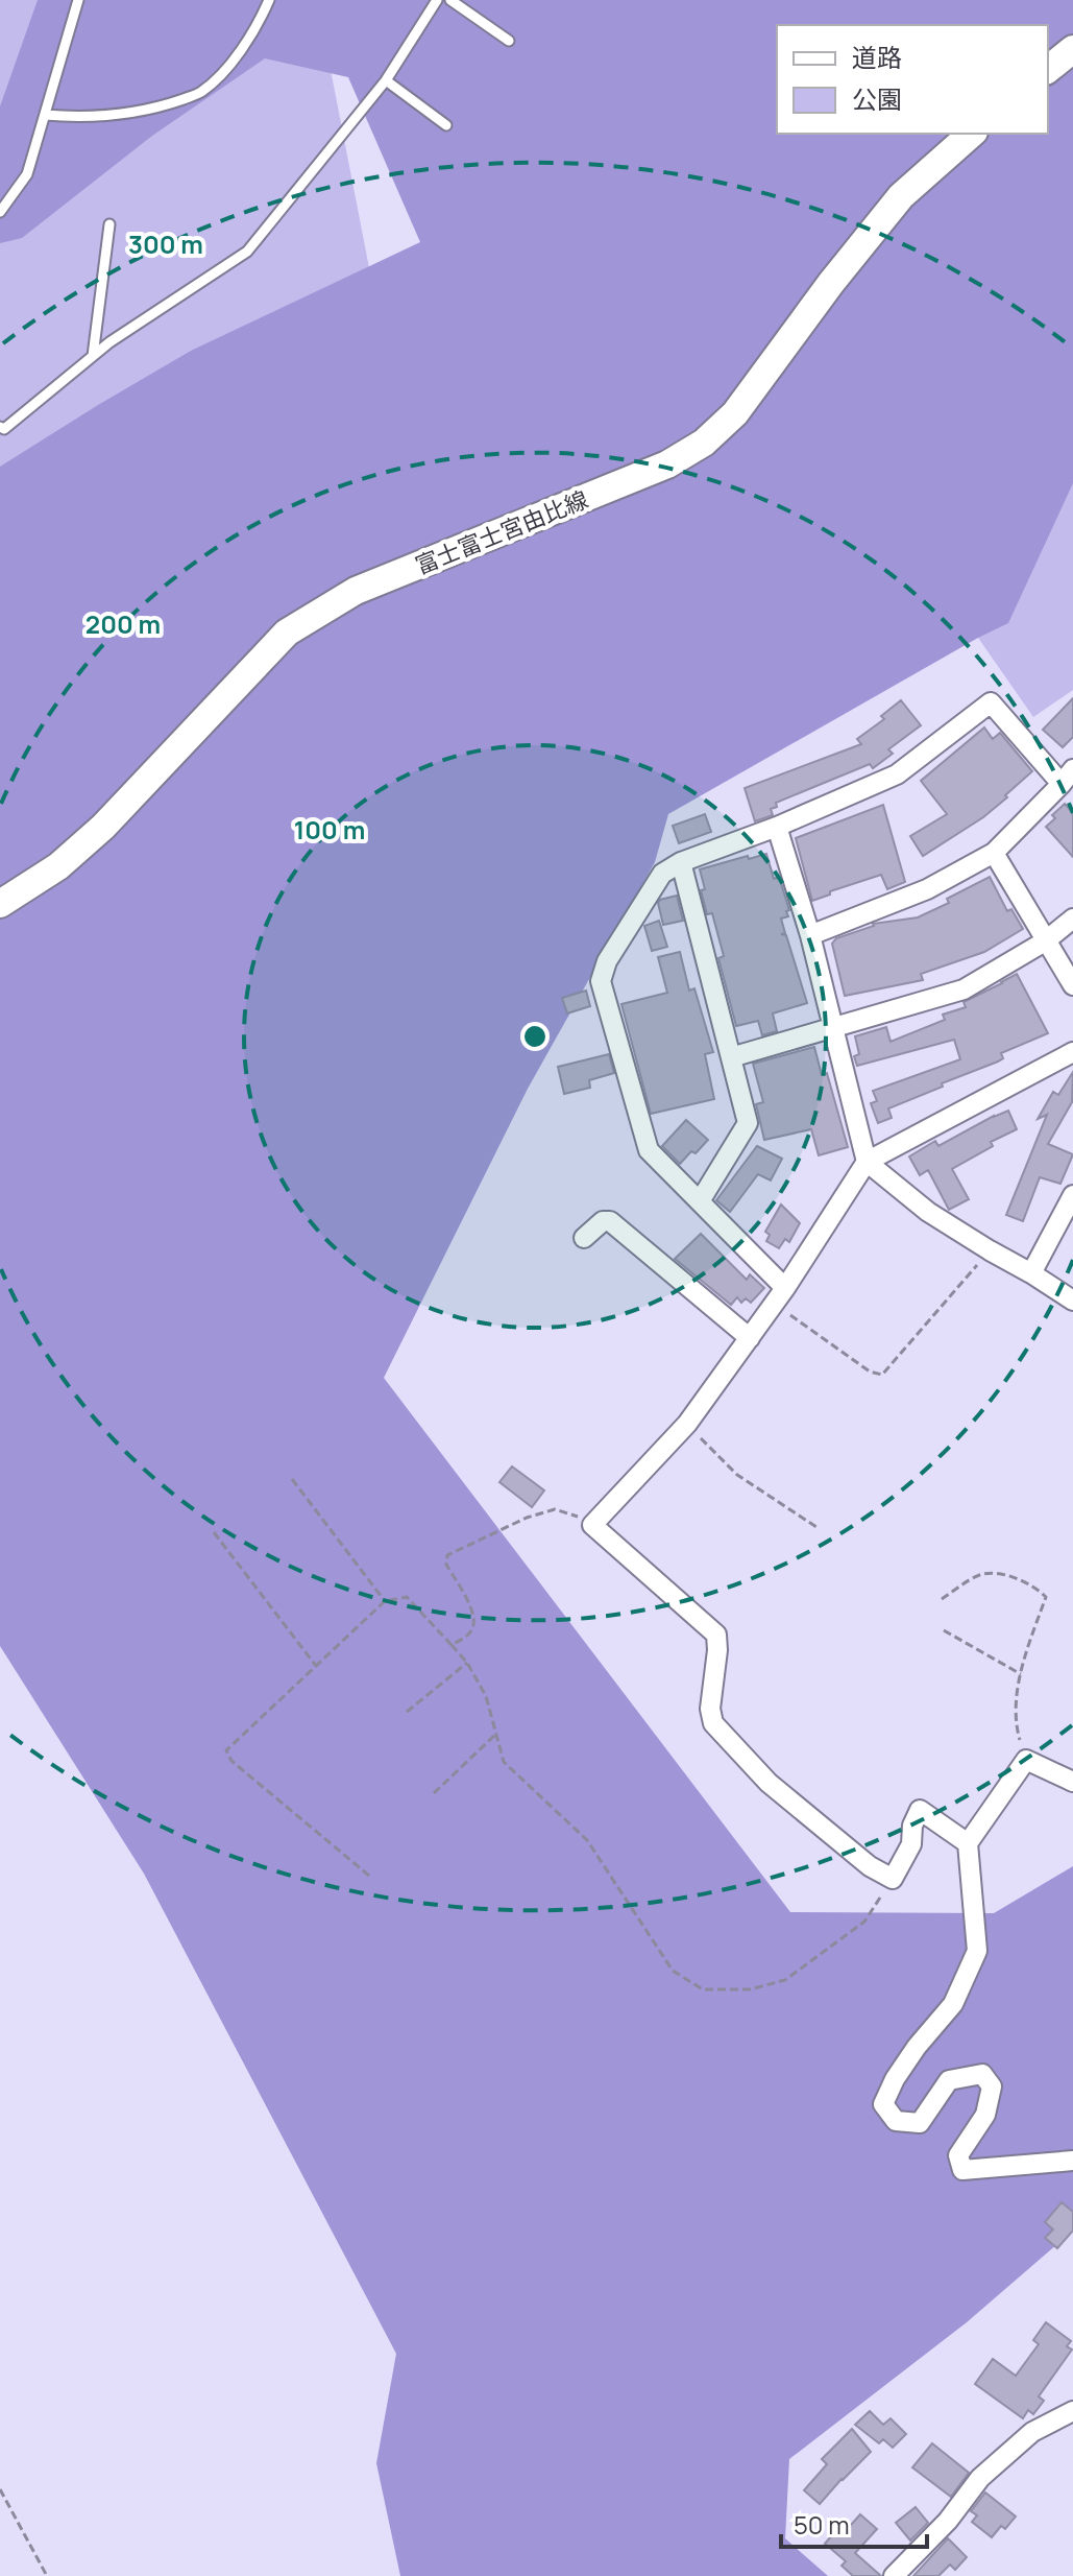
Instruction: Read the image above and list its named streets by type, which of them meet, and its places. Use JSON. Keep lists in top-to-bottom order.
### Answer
{
  "streets": {
    "main road": ["富士富士宮由比線"]
  },
  "legend": ["道路", "公園"],
  "scale_bar": "50 m",
  "rings": ["300 m", "200 m", "100 m"]
}
